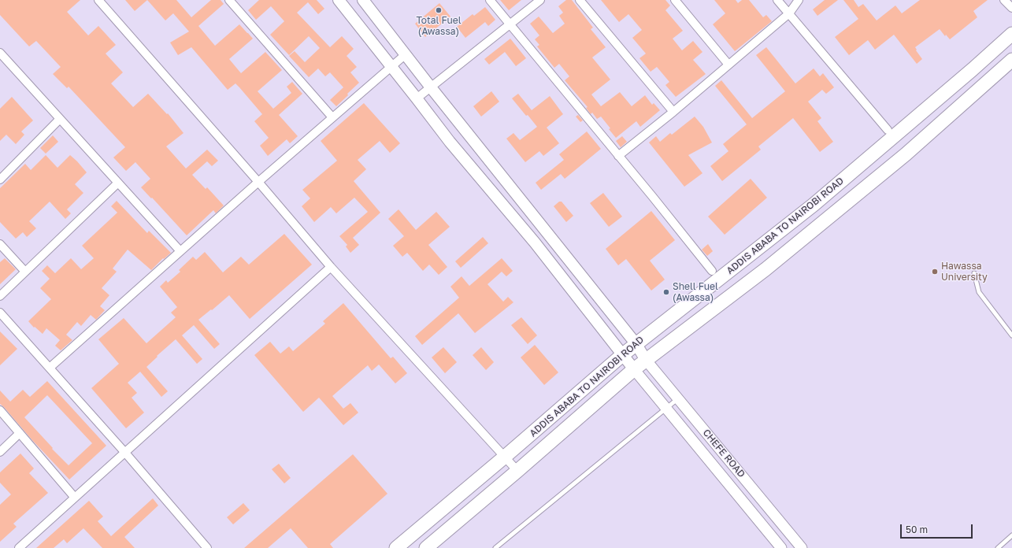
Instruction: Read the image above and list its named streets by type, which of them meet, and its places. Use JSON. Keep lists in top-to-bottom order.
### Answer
{
  "streets": {
    "highway": ["ADDIS ABABA TO NAIROBI ROAD"],
    "street": ["CHEFE ROAD"]
  },
  "crossings": [
    ["ADDIS ABABA TO NAIROBI ROAD", "CHEFE ROAD"]
  ],
  "places": ["Total Fuel (Awassa)", "Hawassa University", "Shell Fuel (Awassa)"],
  "scale_bar": "50 m"
}
